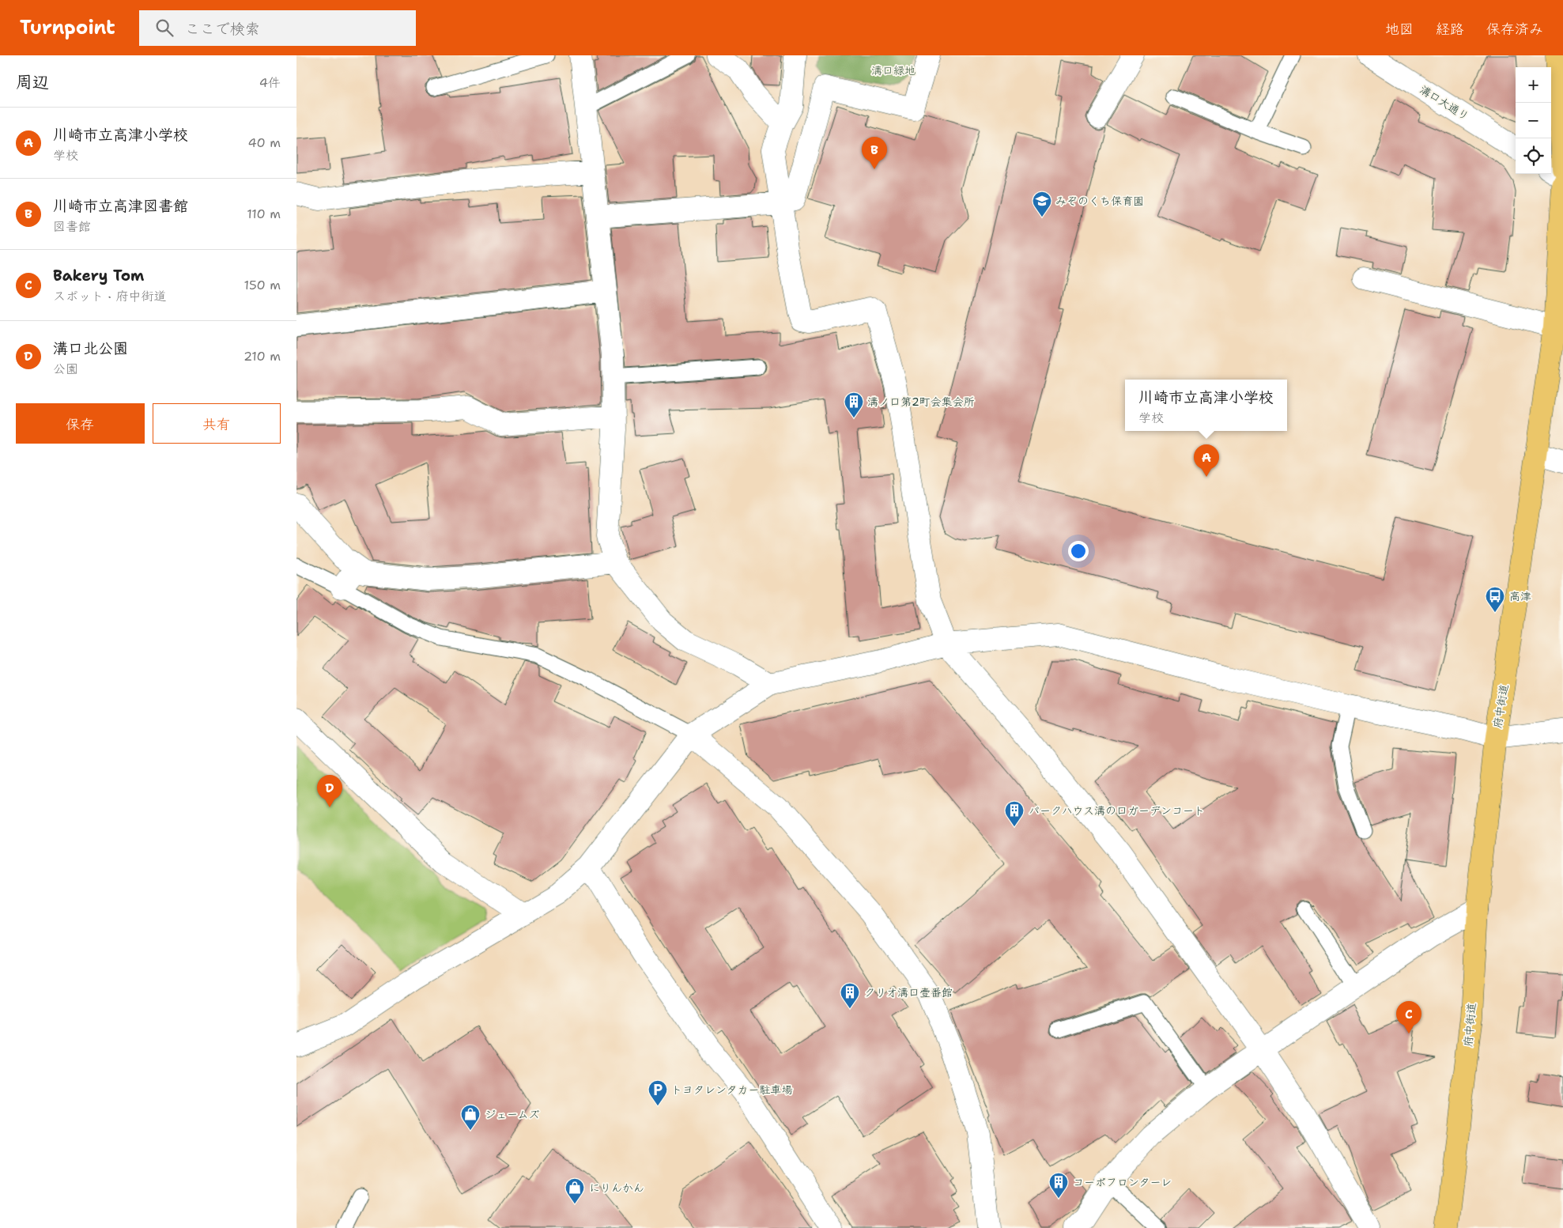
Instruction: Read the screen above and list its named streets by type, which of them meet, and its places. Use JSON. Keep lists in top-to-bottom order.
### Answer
{
  "streets": {
    "highway": ["府中街道"],
    "street": ["溝口大通り"]
  },
  "parks": ["溝口緑地"],
  "places": {
    "school or university": ["みぞのくち保育園"],
    "building": [
      "溝ノ口第2町会集会所",
      "パークハウス溝の口ガーデンコート",
      "クリオ溝口壹番館",
      "コーポフロンターレ"
    ],
    "bus stop": ["高津"],
    "parking": ["トヨタレンタカー駐車場"],
    "shop": ["ジェームズ", "にりんかん"]
  },
  "page": {
    "header": "Turnpoint",
    "search": "ここで検索",
    "nav": ["地図", "経路", "保存済み"],
    "heading": ["周辺", "4件"],
    "map_buttons": ["+", "−"],
    "list": [
      {
        "mark": "A",
        "name": "川崎市立高津小学校",
        "note": "学校",
        "value": "40 m"
      },
      {
        "mark": "B",
        "name": "川崎市立高津図書館",
        "note": "図書館",
        "value": "110 m"
      },
      {
        "mark": "C",
        "name": "Bakery Tom",
        "note": "スポット · 府中街道",
        "value": "150 m"
      },
      {
        "mark": "D",
        "name": "溝口北公園",
        "note": "公園",
        "value": "210 m"
      }
    ],
    "pins": [
      "B",
      "A",
      "D",
      "C"
    ],
    "popup": ["川崎市立高津小学校", "学校"],
    "buttons": ["保存", "共有"]
  }
}
